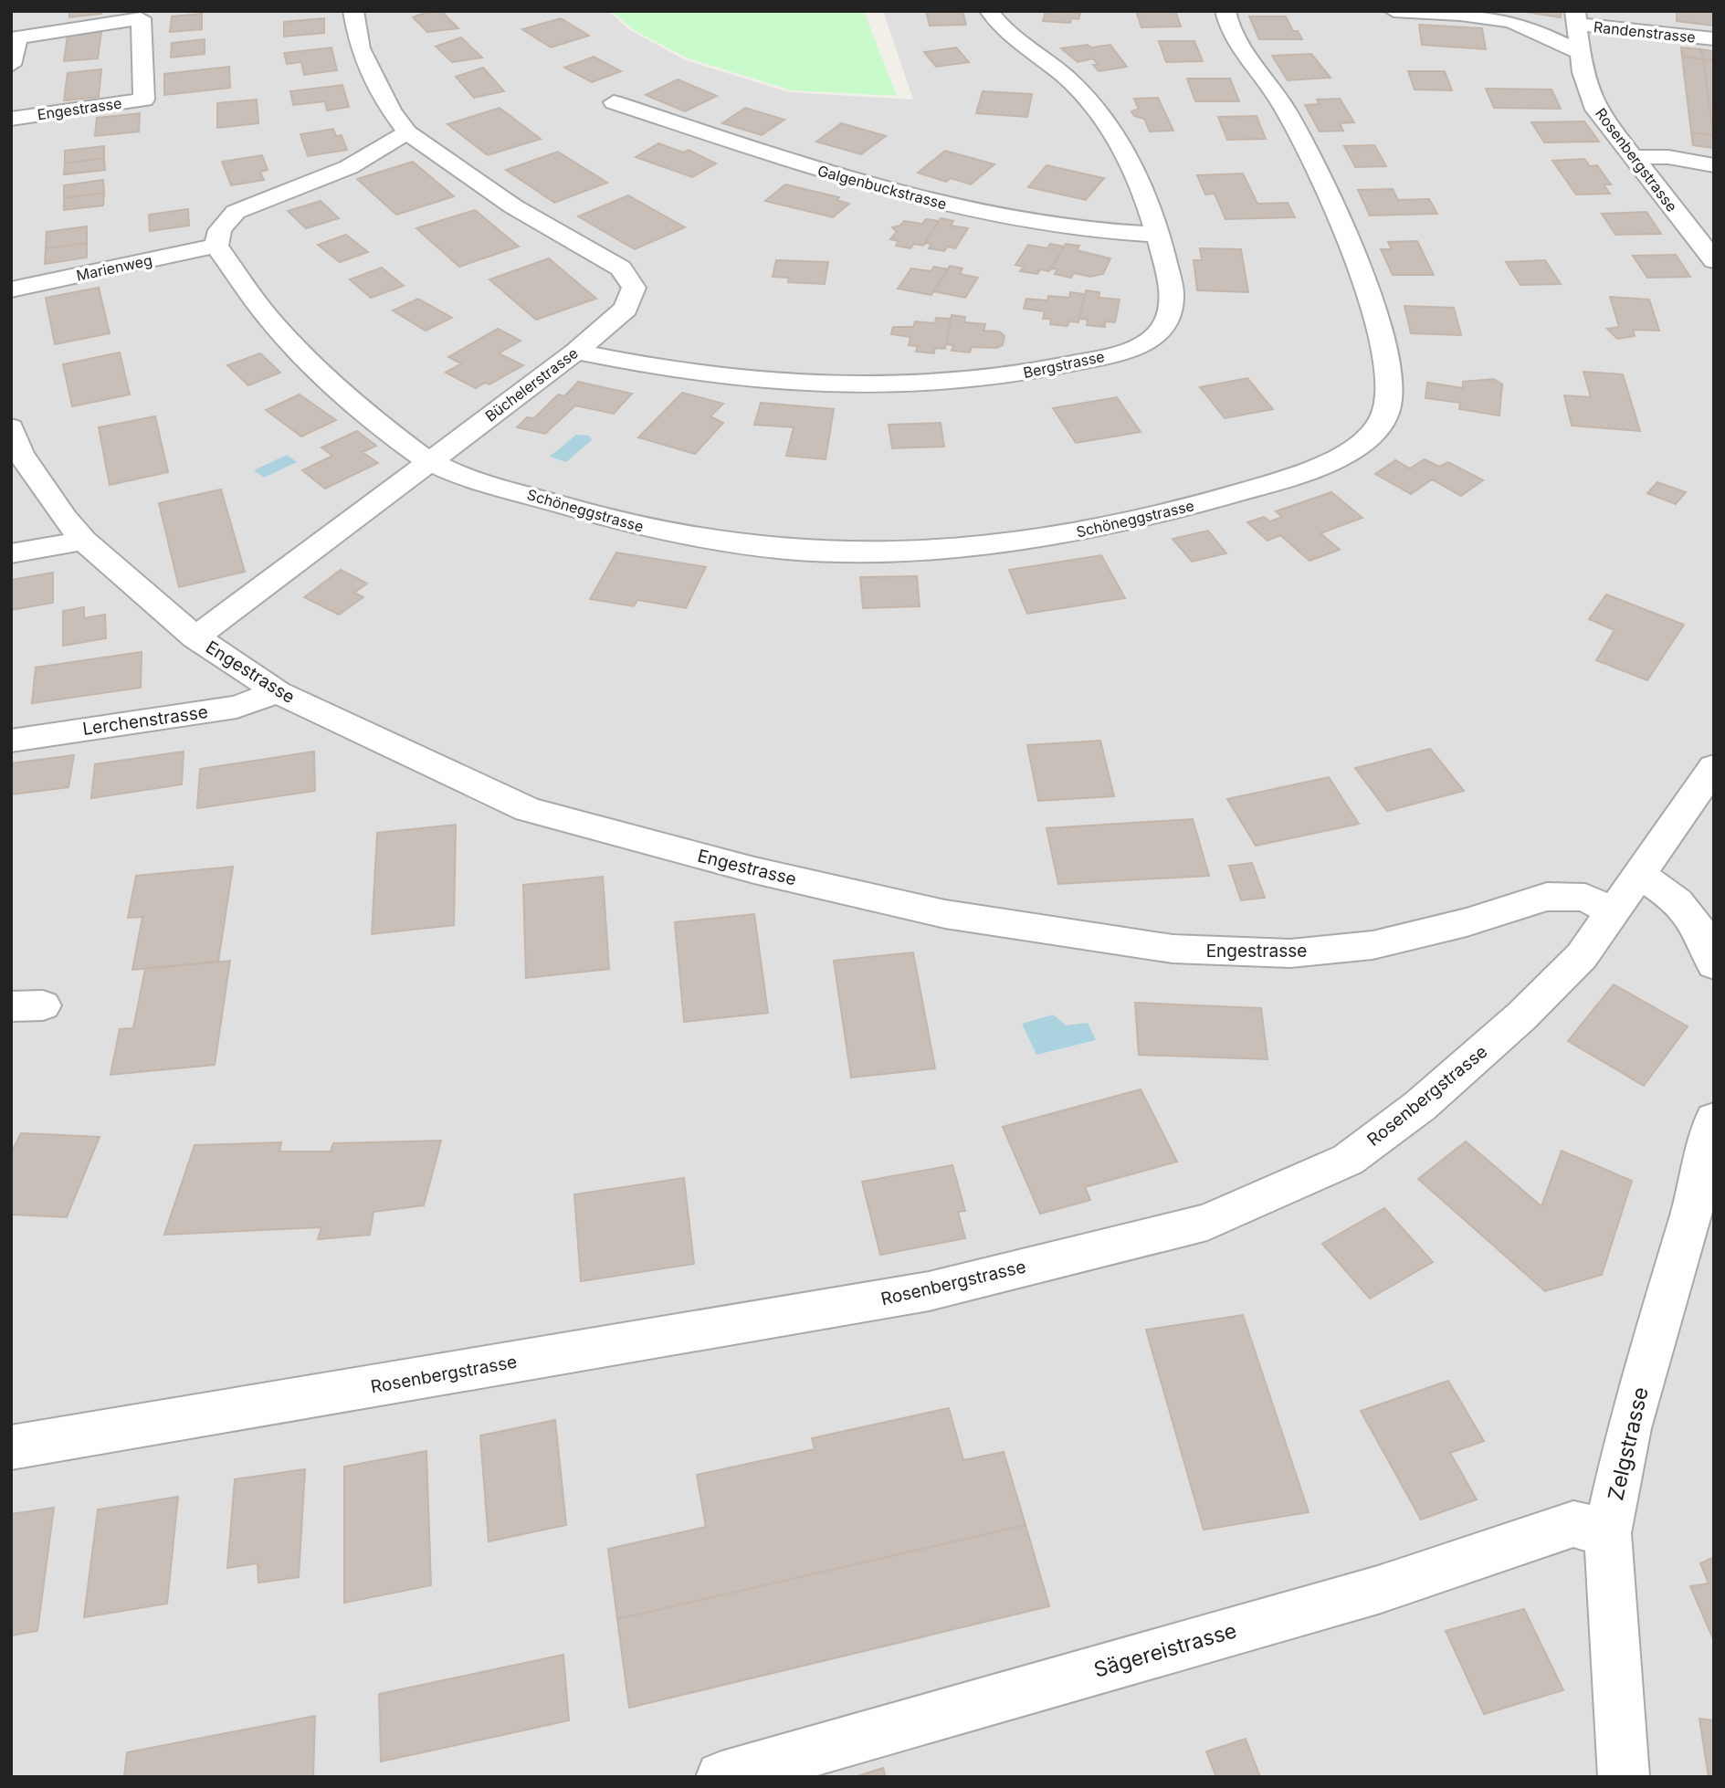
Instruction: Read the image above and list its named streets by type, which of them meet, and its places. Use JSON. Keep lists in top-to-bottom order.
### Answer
{
  "streets": {
    "street": [
      "Randenstrasse",
      "Engestrasse",
      "Rosenbergstrasse",
      "Galgenbuckstrasse",
      "Marienweg",
      "Bergstrasse",
      "Büchelerstrasse",
      "Schöneggstrasse",
      "Lerchenstrasse",
      "Zelgstrasse",
      "Sägereistrasse"
    ]
  },
  "crossings": [
    ["Randenstrasse", "Rosenbergstrasse"],
    ["Engestrasse", "Rosenbergstrasse"],
    ["Engestrasse", "Büchelerstrasse"],
    ["Engestrasse", "Lerchenstrasse"],
    ["Galgenbuckstrasse", "Bergstrasse"],
    ["Marienweg", "Schöneggstrasse"],
    ["Bergstrasse", "Büchelerstrasse"],
    ["Büchelerstrasse", "Schöneggstrasse"],
    ["Zelgstrasse", "Sägereistrasse"]
  ]
}
